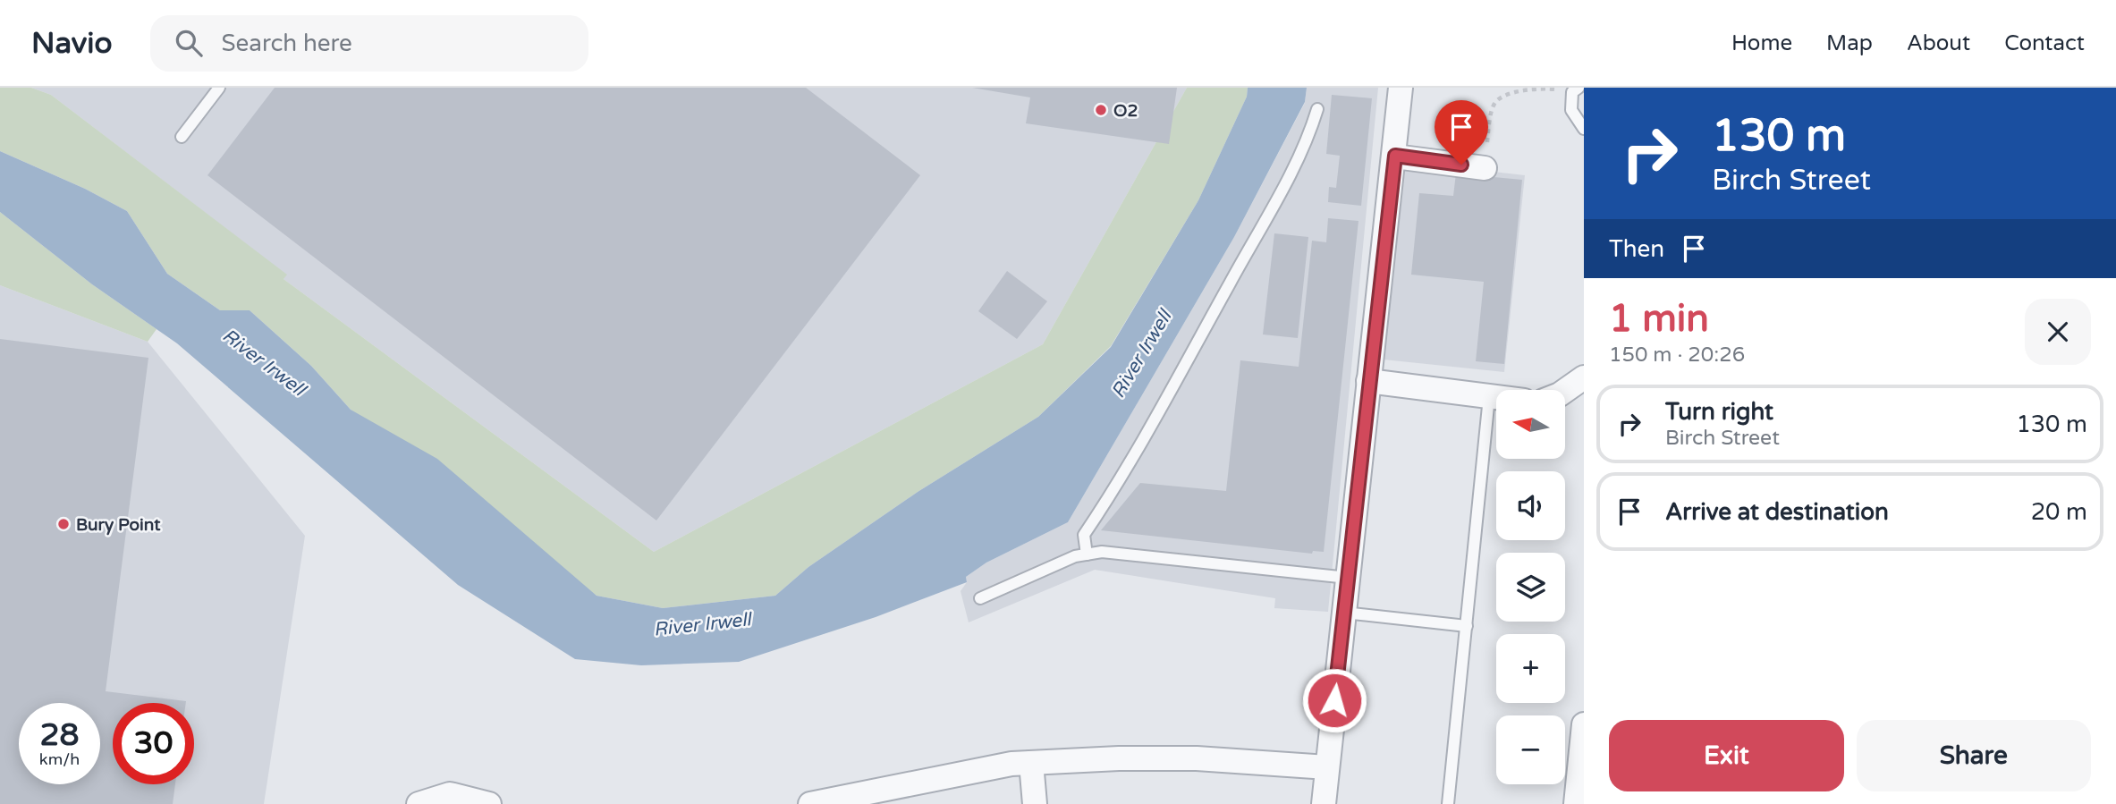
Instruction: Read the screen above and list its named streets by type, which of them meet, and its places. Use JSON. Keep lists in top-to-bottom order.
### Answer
{
  "water": ["River Irwell"],
  "places": ["O2", "Bury Point"],
  "north": "left",
  "page": {
    "header": "Navio",
    "search": "Search here",
    "nav": [
      "Home",
      "Map",
      "About",
      "Contact"
    ],
    "turn": ["130 m", "Birch Street"],
    "then": "Then",
    "heading": ["1 min", "150 m · 20:26"],
    "list": [
      {
        "name": "Turn right",
        "note": "Birch Street",
        "value": "130 m"
      },
      {
        "name": "Arrive at destination",
        "value": "20 m"
      }
    ],
    "map_buttons": ["+", "−"],
    "speed": "28 km/h",
    "limit": "30",
    "buttons": ["Exit", "Share"]
  }
}
